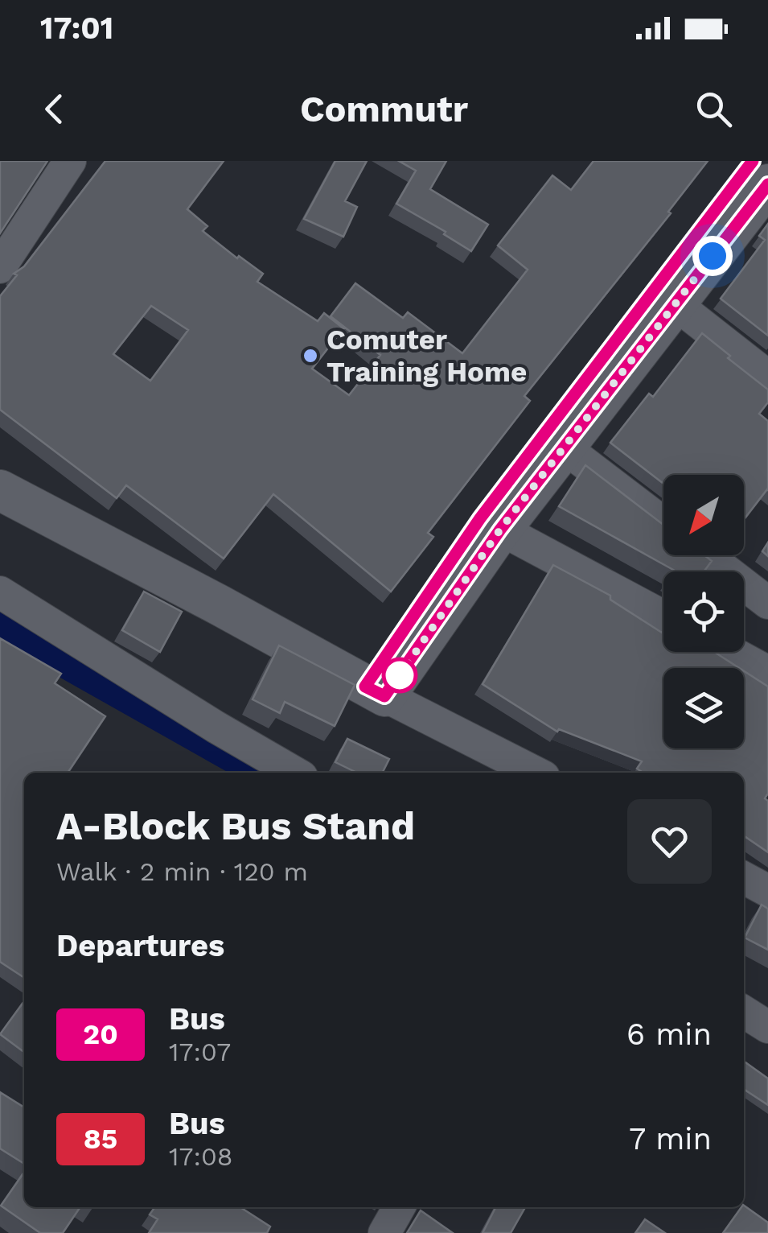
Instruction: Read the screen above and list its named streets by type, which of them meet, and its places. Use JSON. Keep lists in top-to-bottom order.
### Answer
{
  "places": ["Comuter Training Home"],
  "lines": ["bus line 20"],
  "north": "bottom left",
  "page": {
    "status": "17:01",
    "header": "Commutr",
    "heading": [
      ["A-Block Bus Stand", "Walk · 2 min · 120 m"],
      "Departures"
    ],
    "list": [
      {
        "mark": "20",
        "name": "Bus",
        "note": "17:07",
        "value": "6 min"
      },
      {
        "mark": "85",
        "name": "Bus",
        "note": "17:08",
        "value": "7 min"
      }
    ]
  }
}
